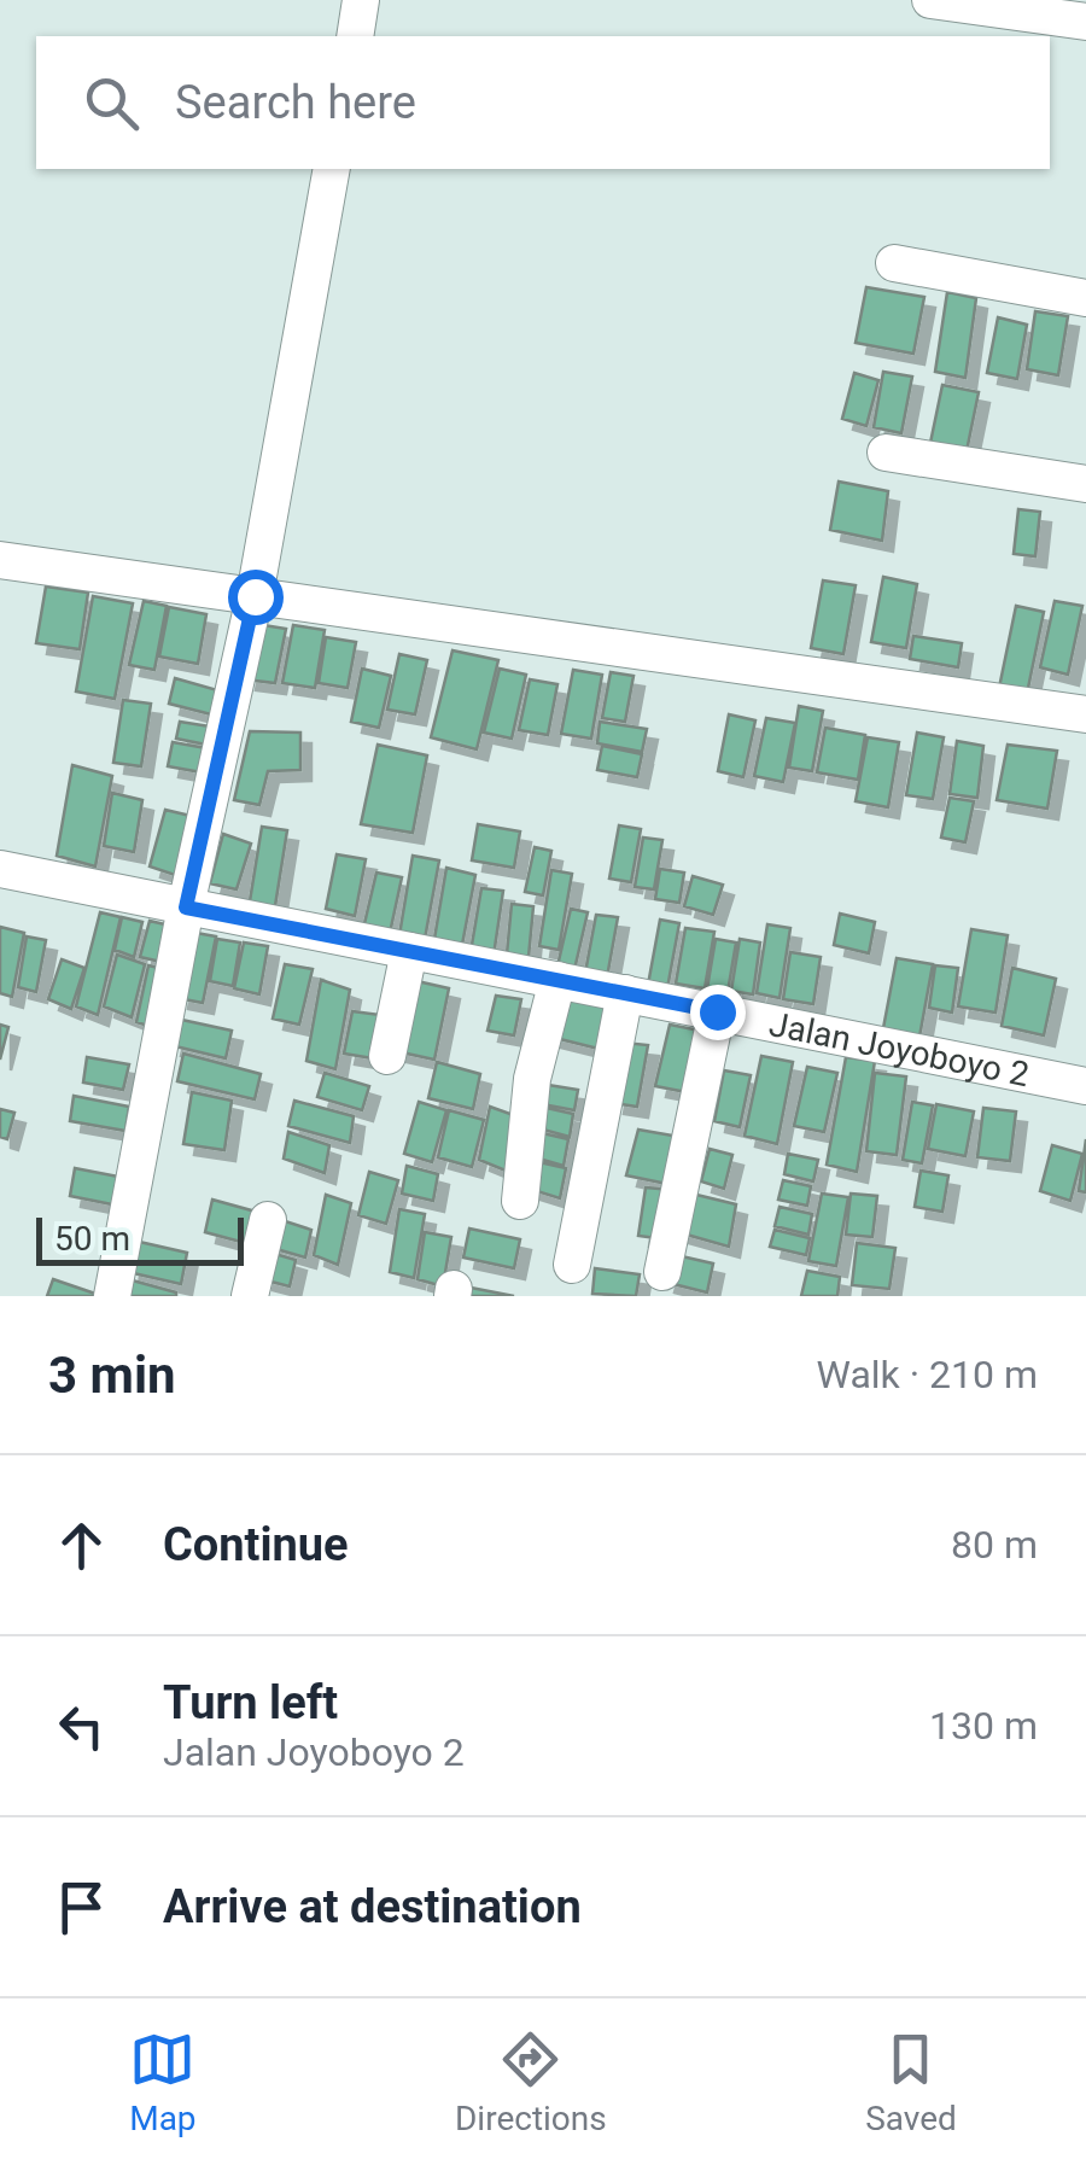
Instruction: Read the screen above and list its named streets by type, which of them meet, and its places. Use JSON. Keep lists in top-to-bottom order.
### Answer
{
  "streets": {
    "street": ["Jalan Joyoboyo 2"]
  },
  "scale_bar": "50 m",
  "page": {
    "search": "Search here",
    "scale": "50 m",
    "heading": ["3 min", "Walk · 210 m"],
    "list": [
      ["Continue", "80 m"],
      ["Turn left", "Jalan Joyoboyo 2", "130 m"],
      "Arrive at destination"
    ],
    "nav": ["Map", "Directions", "Saved"]
  }
}
